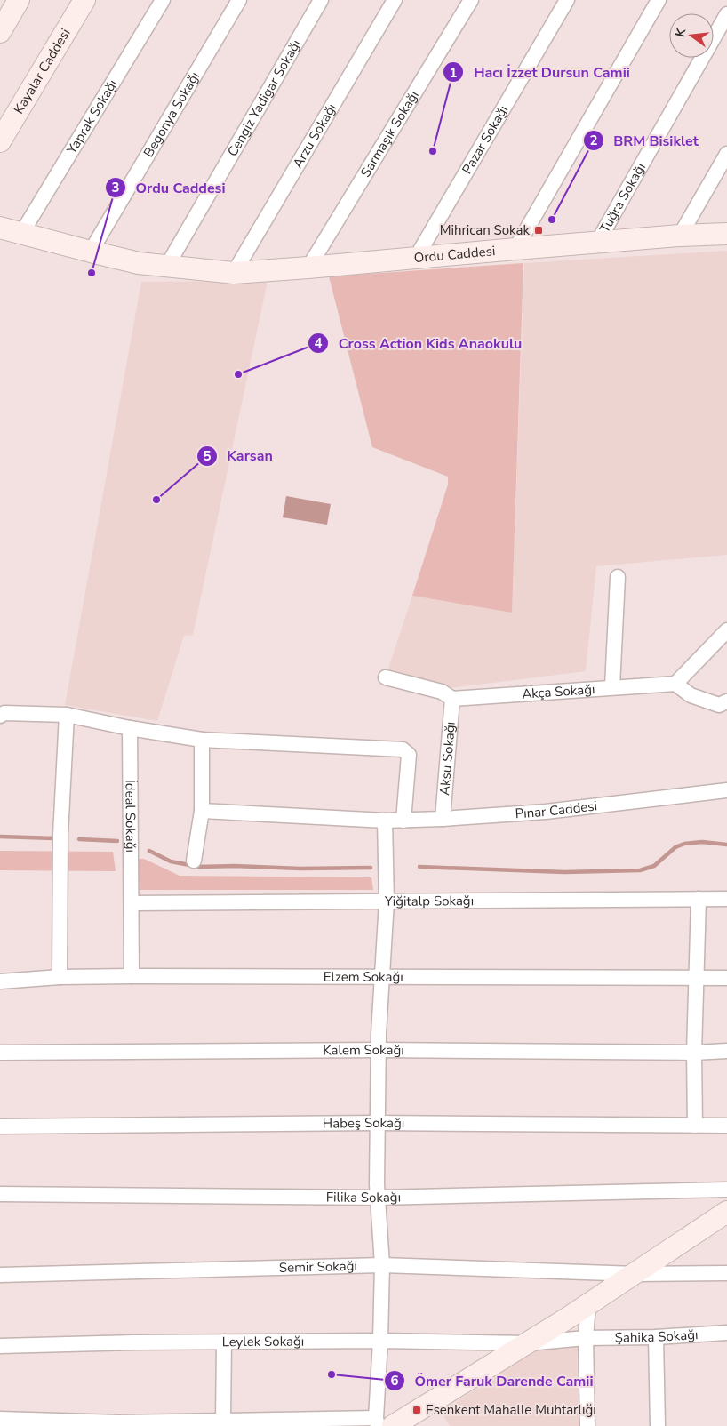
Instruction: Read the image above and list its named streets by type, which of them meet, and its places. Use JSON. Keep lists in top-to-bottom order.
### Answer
{
  "streets": {
    "main road": ["Kayalar Caddesi", "Ordu Caddesi"],
    "street": [
      "Cengiz Yadigar Sokağı",
      "Begonya Sokağı",
      "Yaprak Sokağı",
      "Sarmaşık Sokağı",
      "Arzu Sokağı",
      "Pazar Sokağı",
      "Tuğra Sokağı",
      "Akça Sokağı",
      "Aksu Sokağı",
      "Pınar Caddesi",
      "İdeal Sokağı",
      "Yiğitalp Sokağı",
      "Elzem Sokağı",
      "Kalem Sokağı",
      "Habeş Sokağı",
      "Filika Sokağı",
      "Semir Sokağı",
      "Şahika Sokağı",
      "Leylek Sokağı"
    ]
  },
  "crossings": [
    ["Cengiz Yadigar Sokağı", "Ordu Caddesi"],
    ["Begonya Sokağı", "Ordu Caddesi"],
    ["Yaprak Sokağı", "Ordu Caddesi"],
    ["Sarmaşık Sokağı", "Ordu Caddesi"],
    ["Arzu Sokağı", "Ordu Caddesi"],
    ["Pazar Sokağı", "Ordu Caddesi"],
    ["Tuğra Sokağı", "Ordu Caddesi"],
    ["Akça Sokağı", "Aksu Sokağı"],
    ["Aksu Sokağı", "Pınar Caddesi"],
    ["İdeal Sokağı", "Yiğitalp Sokağı"],
    ["İdeal Sokağı", "Elzem Sokağı"],
    ["Şahika Sokağı", "Leylek Sokağı"]
  ],
  "places": {
    "other": [
      "Hacı İzzet Dursun Camii",
      "BRM Bisiklet",
      "Ordu Caddesi",
      "Cross Action Kids Anaokulu",
      "Karsan",
      "Ömer Faruk Darende Camii"
    ],
    "transit": ["Mihrican Sokak", "Esenkent Mahalle Muhtarlığı"]
  },
  "north": "left"
}
